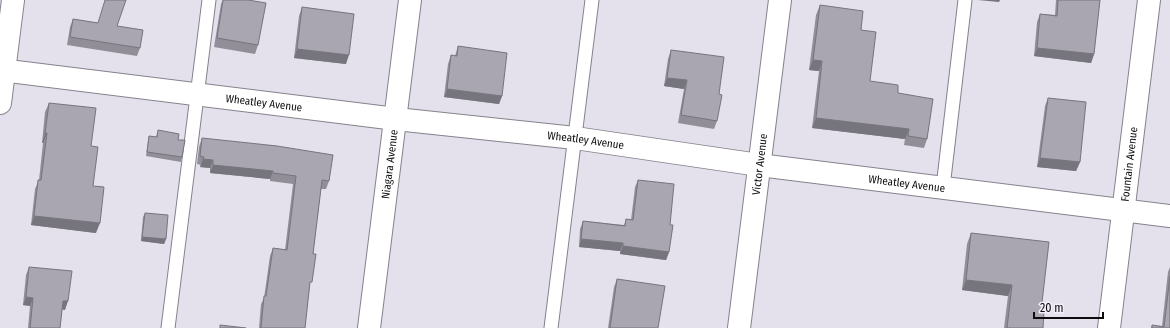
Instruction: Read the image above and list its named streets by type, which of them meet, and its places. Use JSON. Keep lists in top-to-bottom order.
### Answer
{
  "streets": {
    "street": [
      "Wheatley Avenue",
      "Niagara Avenue",
      "Victor Avenue",
      "Fountain Avenue"
    ]
  },
  "crossings": [
    ["Wheatley Avenue", "Niagara Avenue"],
    ["Wheatley Avenue", "Victor Avenue"],
    ["Wheatley Avenue", "Fountain Avenue"]
  ],
  "scale_bar": "20 m"
}
